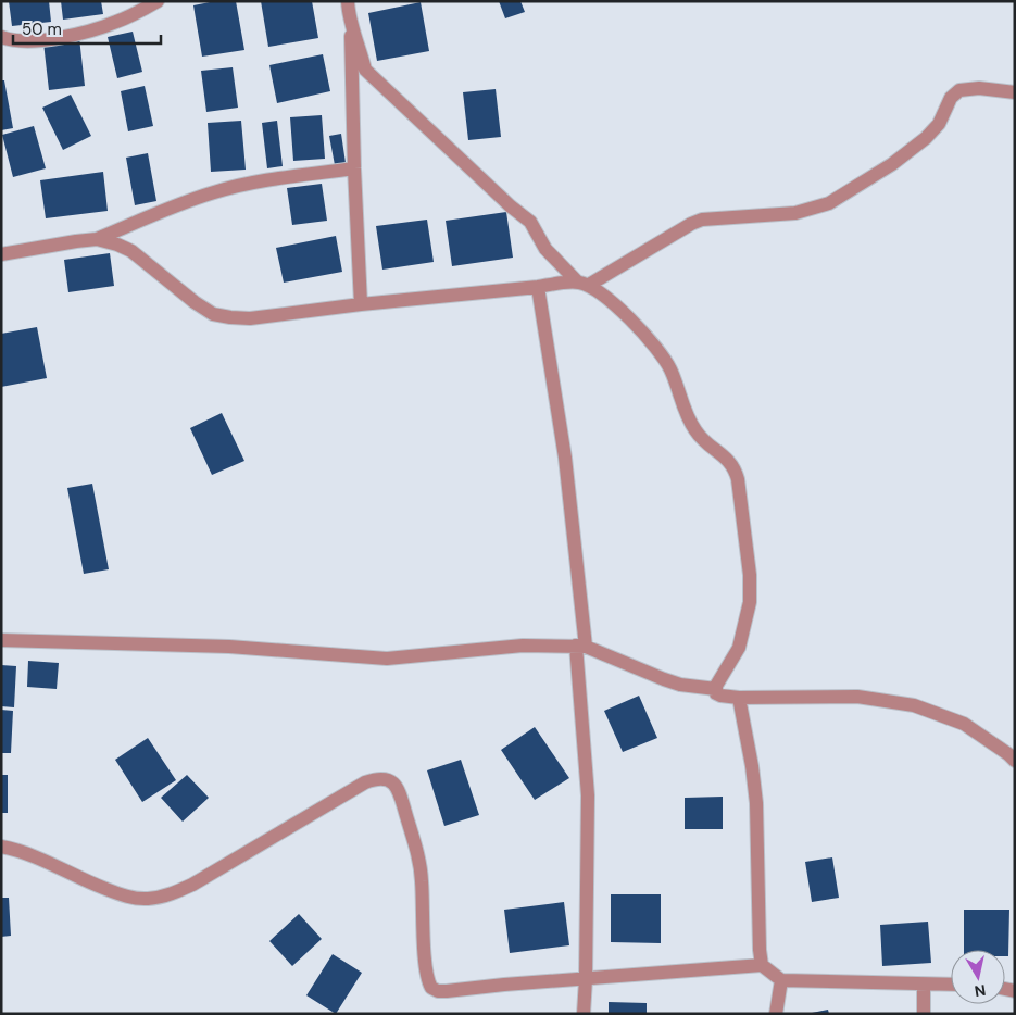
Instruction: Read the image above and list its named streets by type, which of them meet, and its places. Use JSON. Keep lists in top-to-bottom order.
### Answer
{
  "scale_bar": "50 m",
  "north": "bottom"
}
